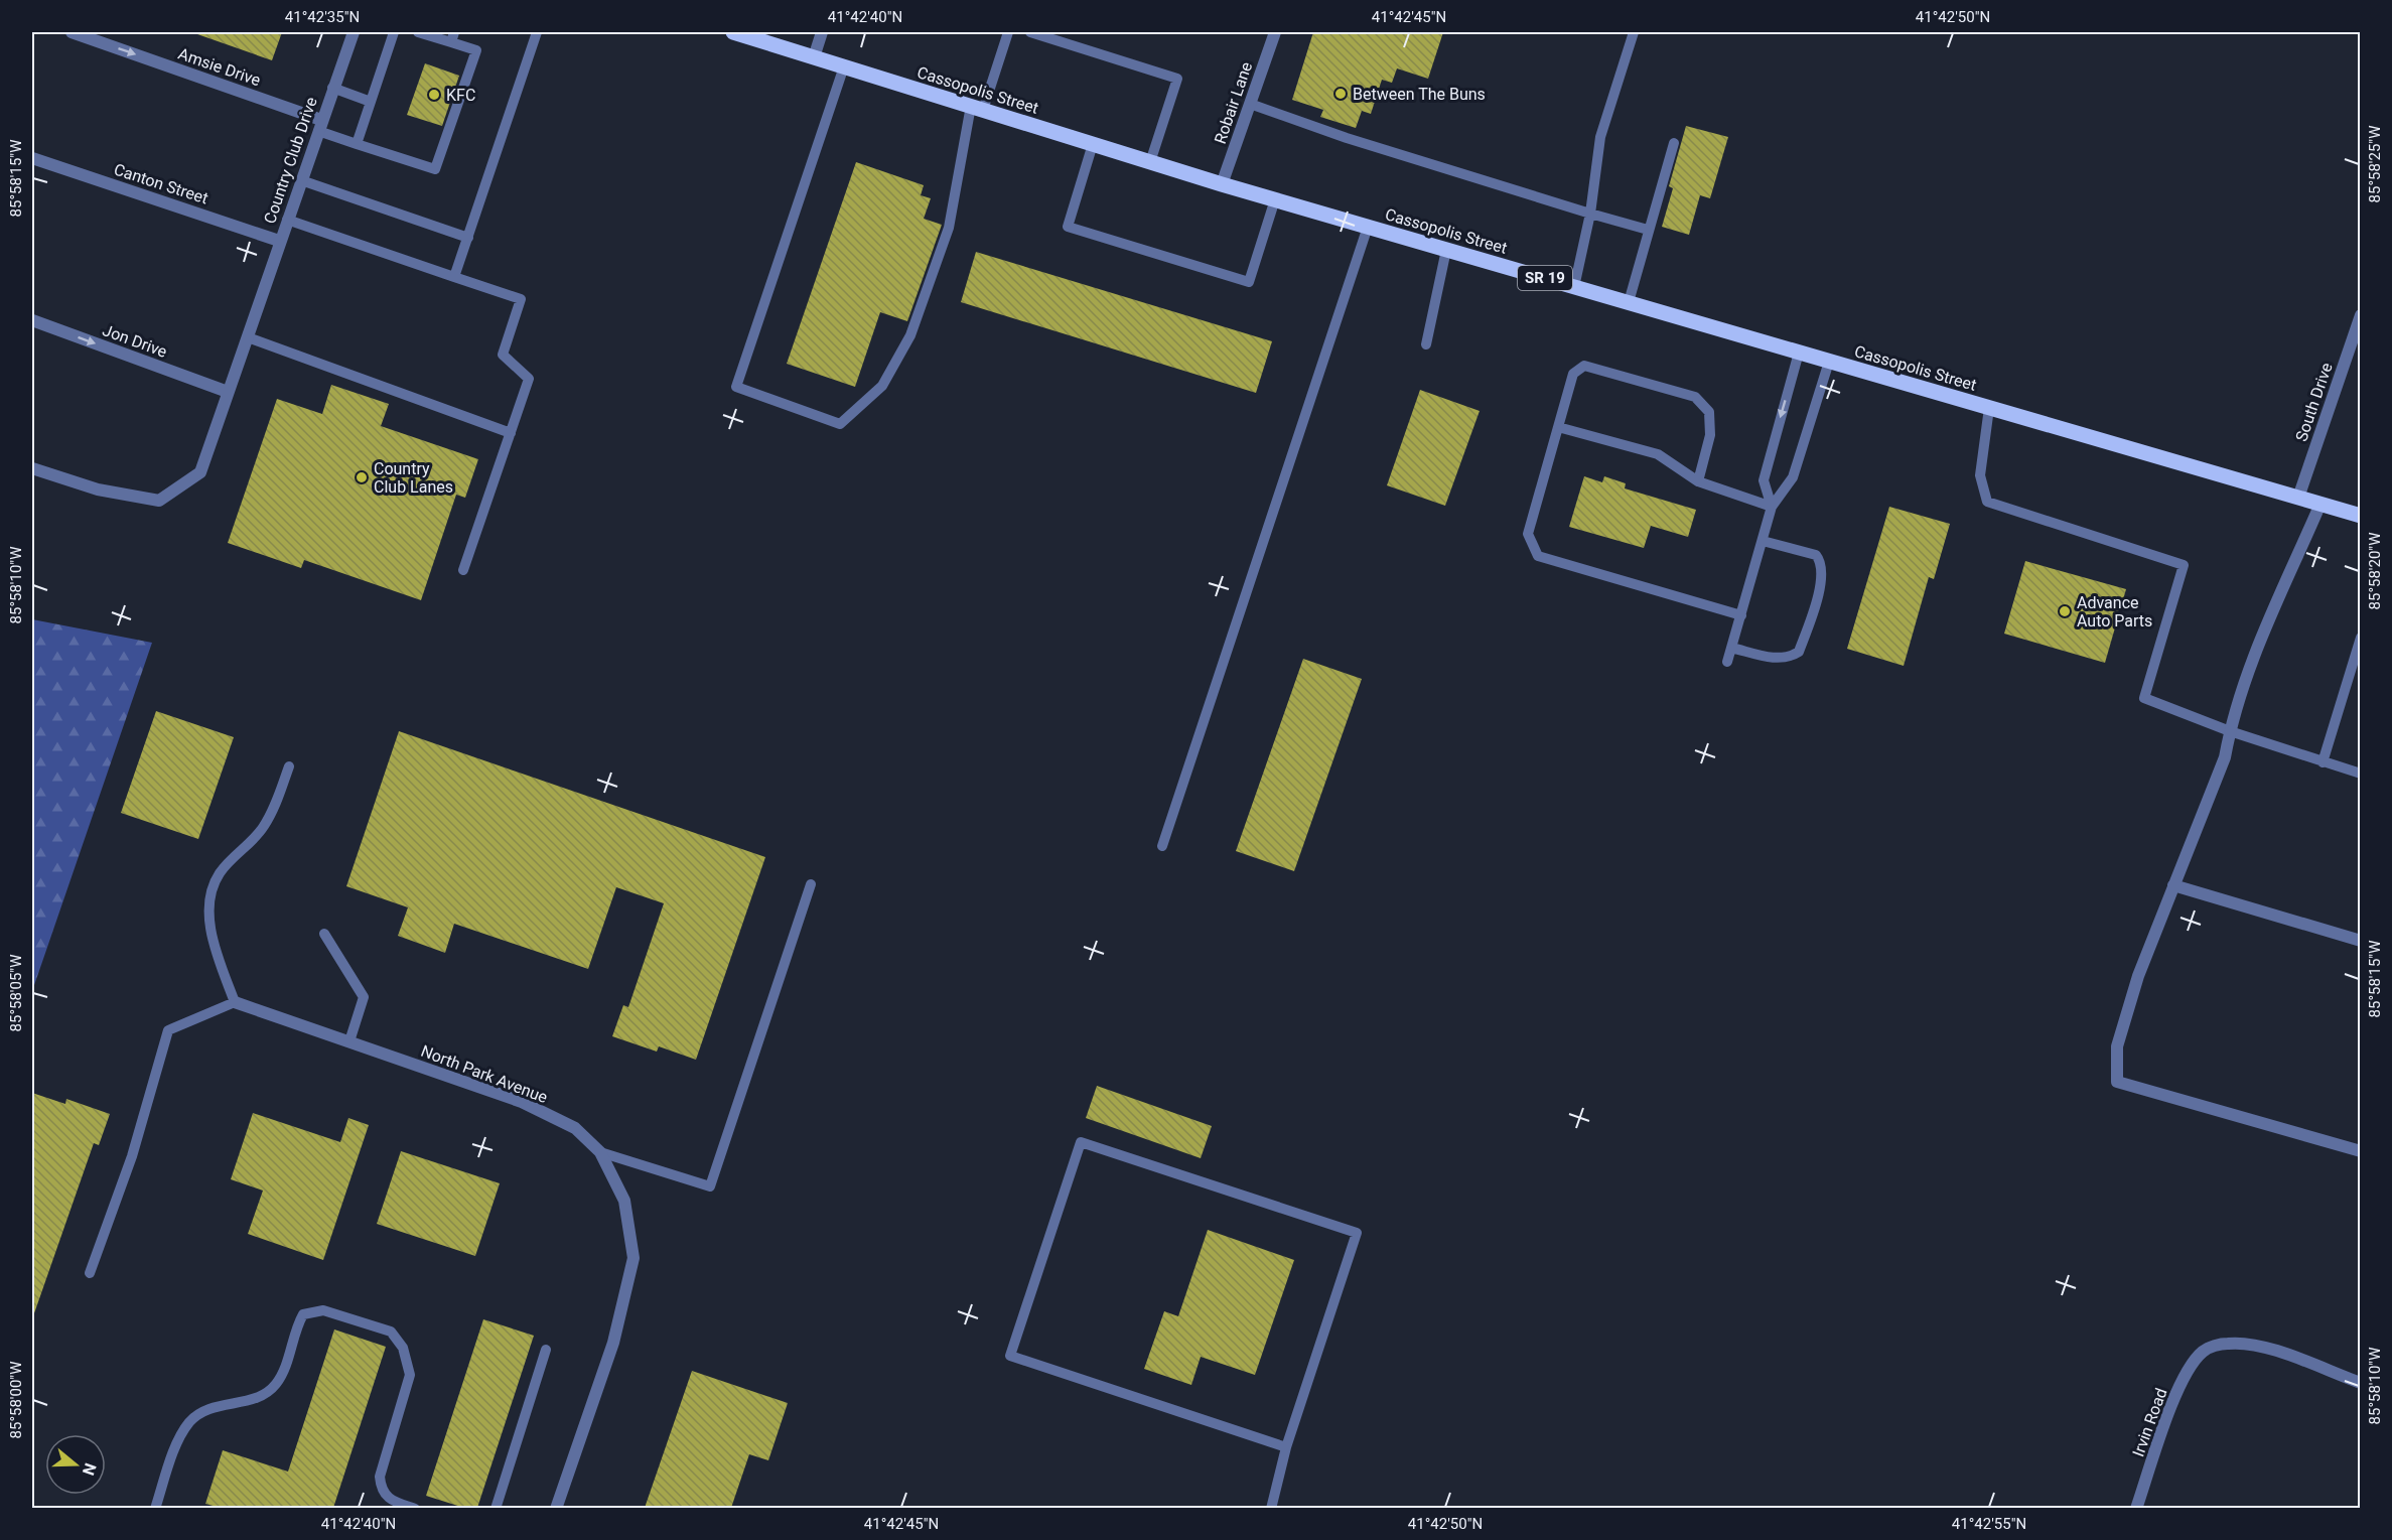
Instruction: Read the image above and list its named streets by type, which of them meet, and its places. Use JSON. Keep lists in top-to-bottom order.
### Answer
{
  "streets": {
    "main road": ["Cassopolis Street", "SR 19"],
    "street": [
      "Amsie Drive",
      "Robair Lane",
      "Country Club Drive",
      "Canton Street",
      "Jon Drive",
      "South Drive",
      "North Park Avenue",
      "Irvin Road"
    ]
  },
  "crossings": [
    ["Amsie Drive", "Country Club Drive"],
    ["Cassopolis Street", "Robair Lane"],
    ["Cassopolis Street", "South Drive"],
    ["Country Club Drive", "Canton Street"],
    ["Country Club Drive", "Jon Drive"]
  ],
  "one_way": ["Amsie Drive", "Jon Drive"],
  "places": [
    "Between The Buns",
    "KFC",
    "Country Club Lanes",
    "Advance Auto Parts"
  ],
  "north": "right",
  "coordinates": [
    "41°42'35\"N",
    "41°42'40\"N",
    "41°42'45\"N",
    "41°42'50\"N",
    "85°58'25\"W",
    "85°58'15\"W",
    "85°58'20\"W",
    "85°58'10\"W",
    "85°58'05\"W",
    "85°58'00\"W",
    "41°42'55\"N"
  ]
}
